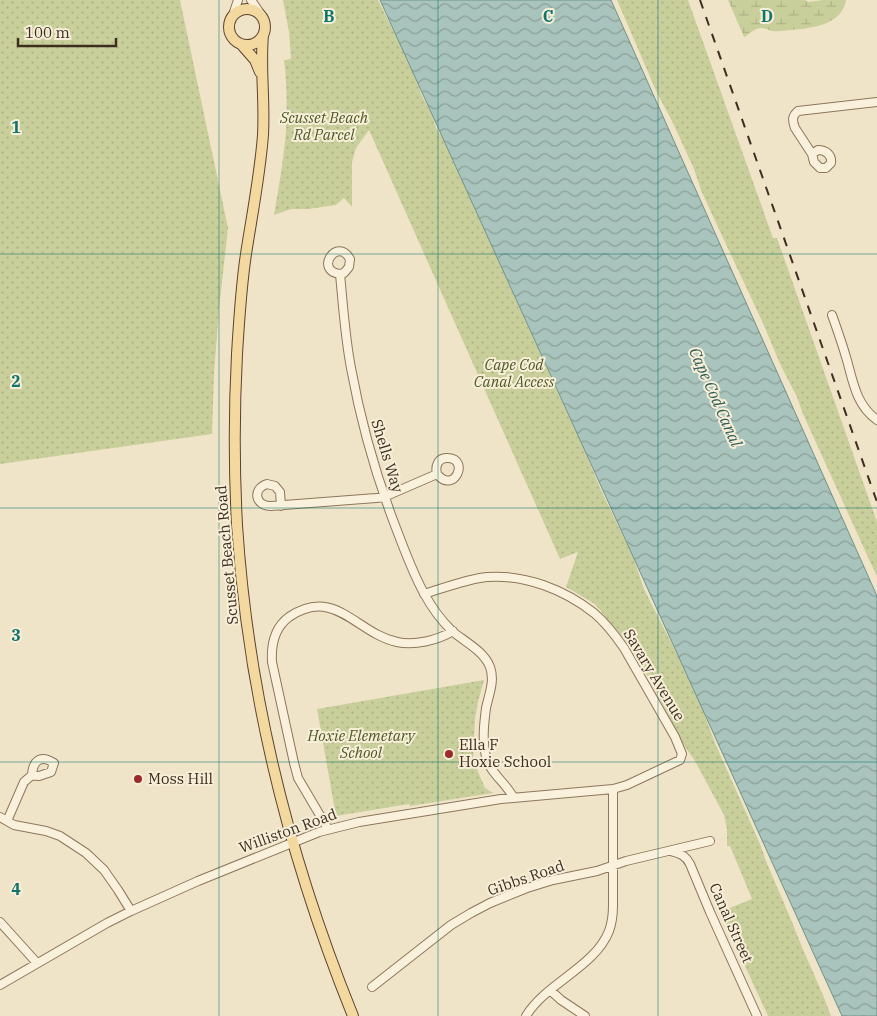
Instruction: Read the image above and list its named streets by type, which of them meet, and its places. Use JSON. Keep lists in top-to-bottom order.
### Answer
{
  "streets": {
    "main road": ["Scusset Beach Road"],
    "street": [
      "Shells Way",
      "Savary Avenue",
      "Williston Road",
      "Gibbs Road",
      "Canal Street"
    ]
  },
  "crossings": [
    ["Shells Way", "Savary Avenue"],
    ["Shells Way", "Williston Road"],
    ["Scusset Beach Road", "Williston Road"],
    ["Savary Avenue", "Williston Road"],
    ["Gibbs Road", "Canal Street"]
  ],
  "water": ["Cape Cod Canal"],
  "parks": ["Scusset Beach Rd Parcel", "Cape Cod Canal Access", "Hoxie Elemetary School"],
  "places": ["Ella F Hoxie School", "Moss Hill"],
  "scale_bar": "100 m",
  "grid": {
    "columns": ["B", "C", "D"],
    "rows": [
      "1",
      "2",
      "3",
      "4"
    ]
  }
}
